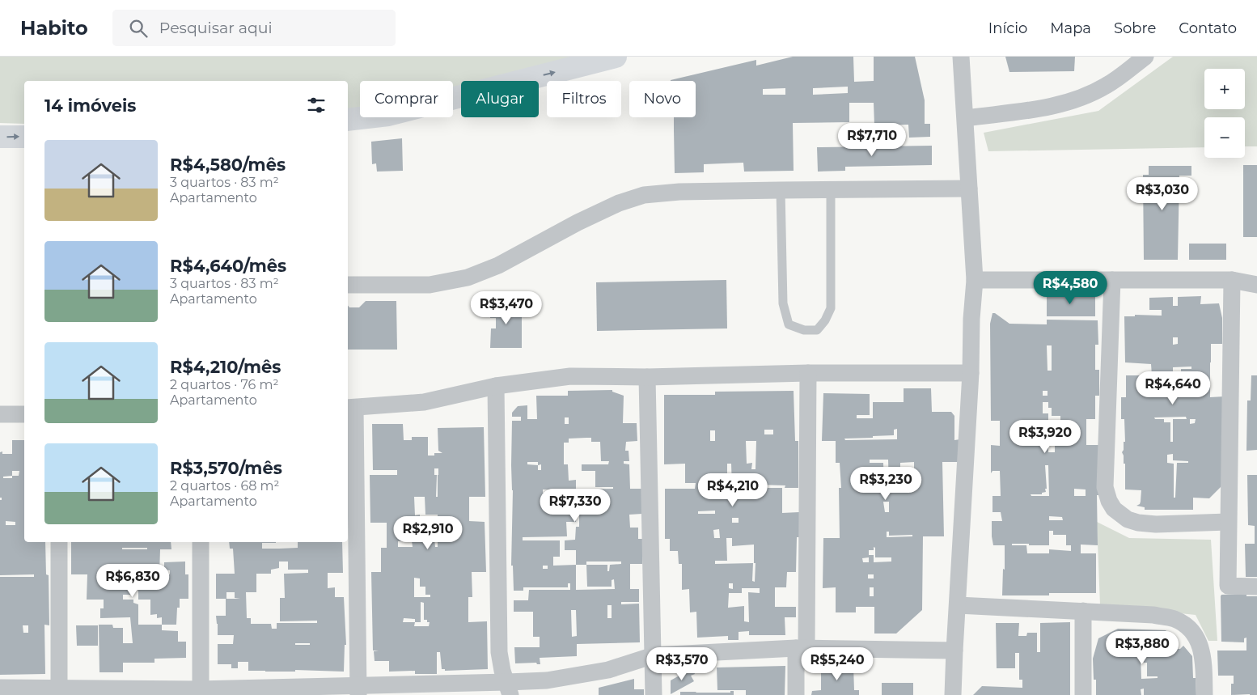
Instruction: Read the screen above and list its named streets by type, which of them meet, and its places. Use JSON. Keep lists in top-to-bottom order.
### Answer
{
  "page": {
    "header": "Habito",
    "search": "Pesquisar aqui",
    "nav": [
      "Início",
      "Mapa",
      "Sobre",
      "Contato"
    ],
    "map_buttons": ["+", "−"],
    "chip": [
      "Comprar",
      "Alugar",
      "Filtros",
      "Novo"
    ],
    "heading": "14 imóveis",
    "price": [
      "R$7,710",
      "R$3,030",
      "R$4,580",
      "R$3,470",
      "R$4,640",
      "R$3,920",
      "R$3,230",
      "R$4,210",
      "R$7,330",
      "R$2,910",
      "R$6,830",
      "R$3,880",
      "R$3,570",
      "R$5,240"
    ],
    "list": [
      {
        "name": "R$4,580/mês",
        "note": "3 quartos · 83 m² · Apartamento"
      },
      {
        "name": "R$4,640/mês",
        "note": "3 quartos · 83 m² · Apartamento"
      },
      {
        "name": "R$4,210/mês",
        "note": "2 quartos · 76 m² · Apartamento"
      },
      {
        "name": "R$3,570/mês",
        "note": "2 quartos · 68 m² · Apartamento"
      }
    ]
  }
}
